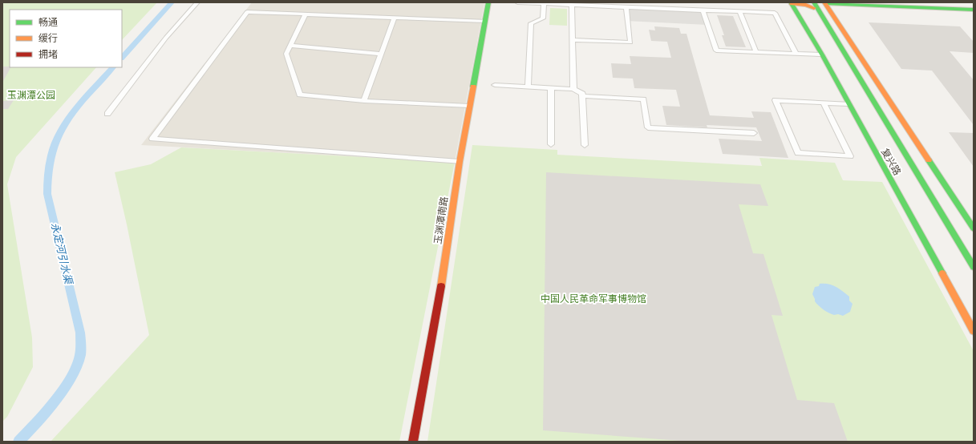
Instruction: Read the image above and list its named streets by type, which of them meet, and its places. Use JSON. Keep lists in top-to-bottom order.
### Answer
{
  "streets": {
    "main road": ["复兴路", "玉渊潭南路"]
  },
  "water": ["永定河引水渠"],
  "parks": ["玉渊潭公园", "中国人民革命军事博物馆"],
  "legend": ["畅通", "缓行", "拥堵"]
}
